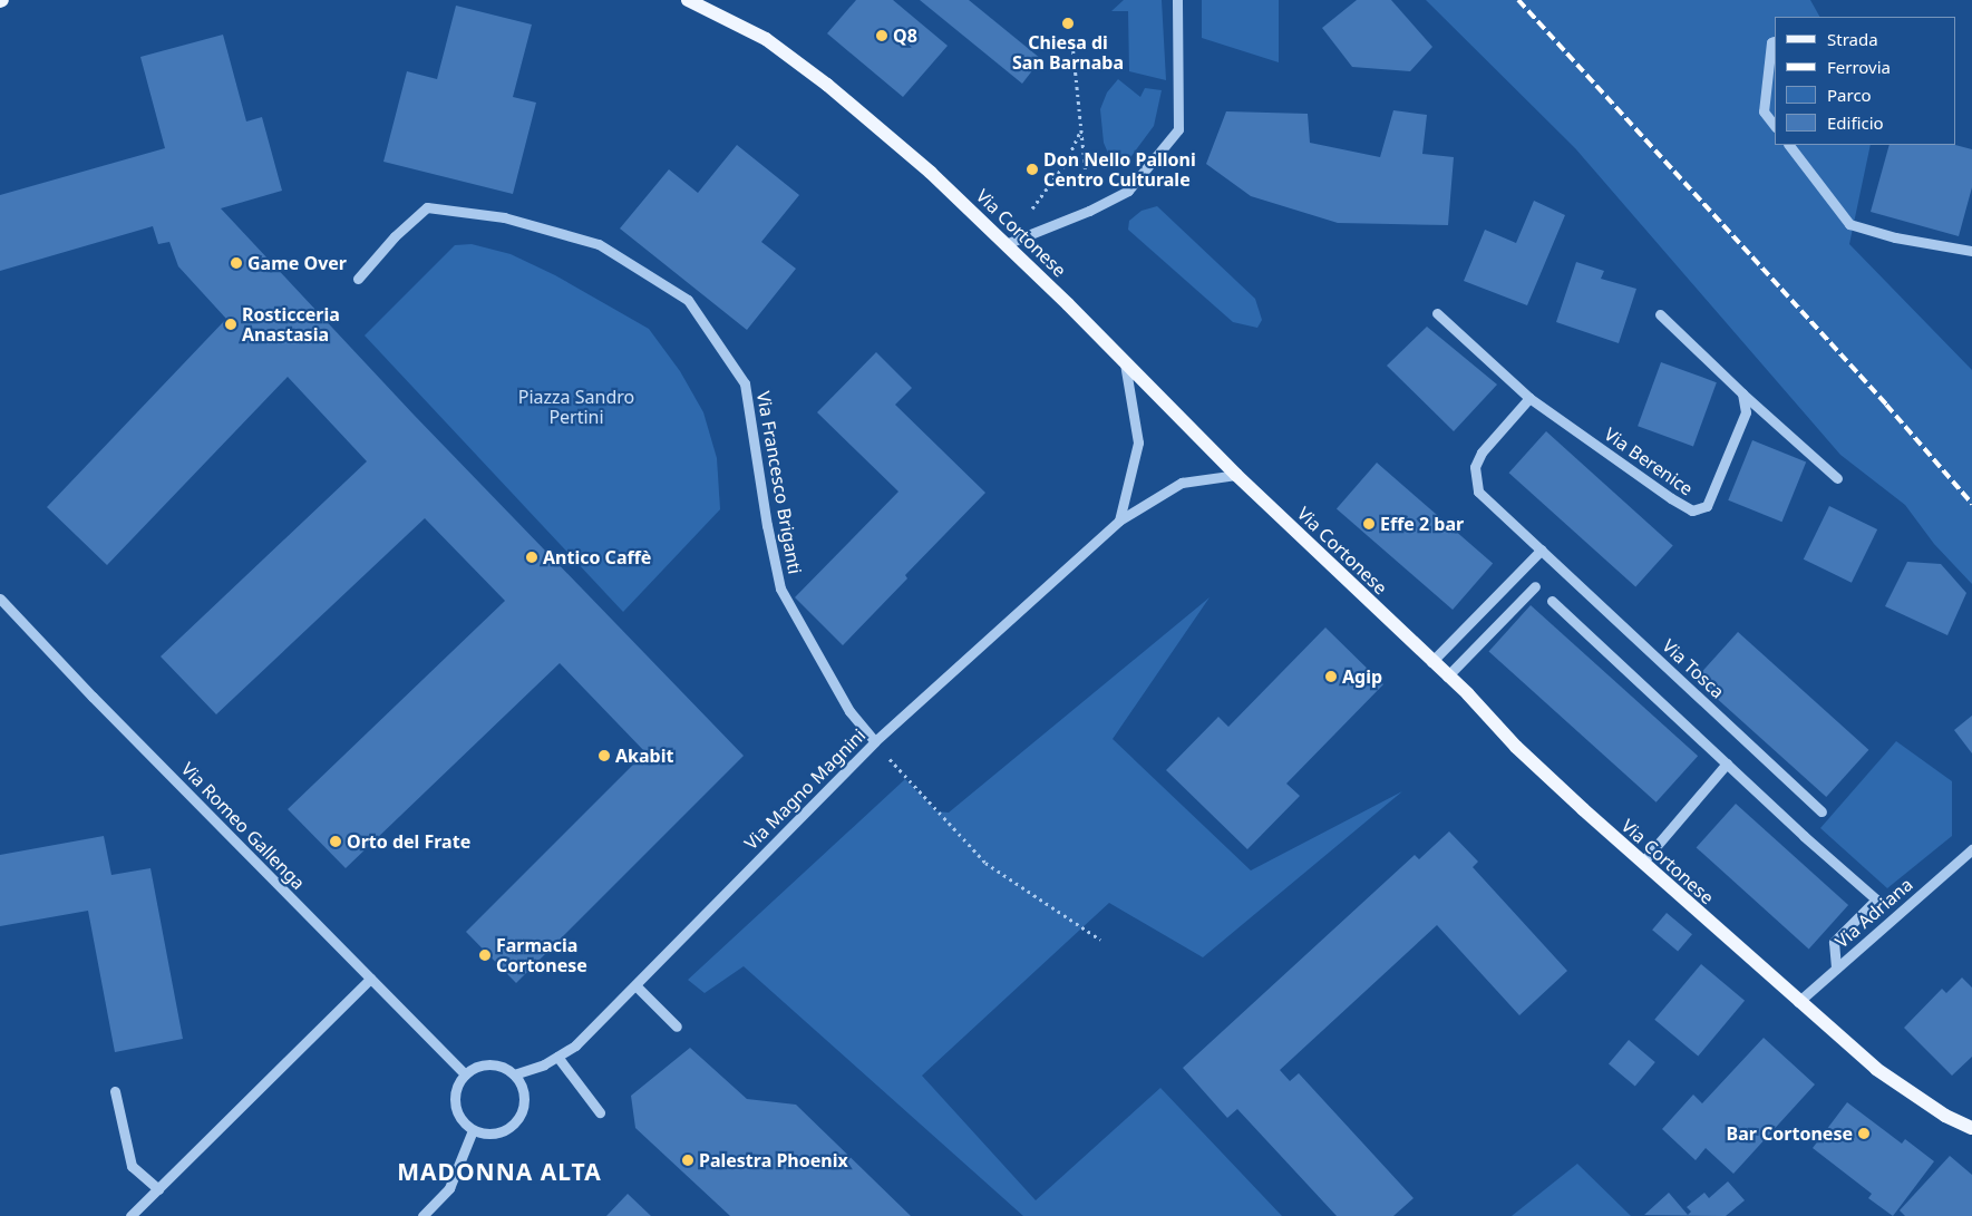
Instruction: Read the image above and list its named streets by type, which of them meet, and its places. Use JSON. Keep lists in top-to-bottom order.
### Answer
{
  "streets": {
    "main road": ["Via Cortonese"],
    "street": [
      "Via Berenice",
      "Via Francesco Briganti",
      "Via Tosca",
      "Via Magno Magnini",
      "Via Romeo Gallenga",
      "Via Adriana"
    ]
  },
  "crossings": [
    ["Via Cortonese", "Via Magno Magnini"],
    ["Via Cortonese", "Via Adriana"],
    ["Via Berenice", "Via Tosca"],
    ["Via Francesco Briganti", "Via Magno Magnini"],
    ["Via Magno Magnini", "Via Romeo Gallenga"]
  ],
  "districts": ["MADONNA ALTA"],
  "parks": ["Piazza Sandro Pertini"],
  "places": [
    "Chiesa di San Barnaba",
    "Q8",
    "Don Nello Palloni Centro Culturale",
    "Game Over",
    "Rosticceria Anastasia",
    "Effe 2 bar",
    "Antico Caffè",
    "Agip",
    "Akabit",
    "Orto del Frate",
    "Farmacia Cortonese",
    "Bar Cortonese",
    "Palestra Phoenix"
  ],
  "legend": [
    "Strada",
    "Ferrovia",
    "Parco",
    "Edificio"
  ]
}
